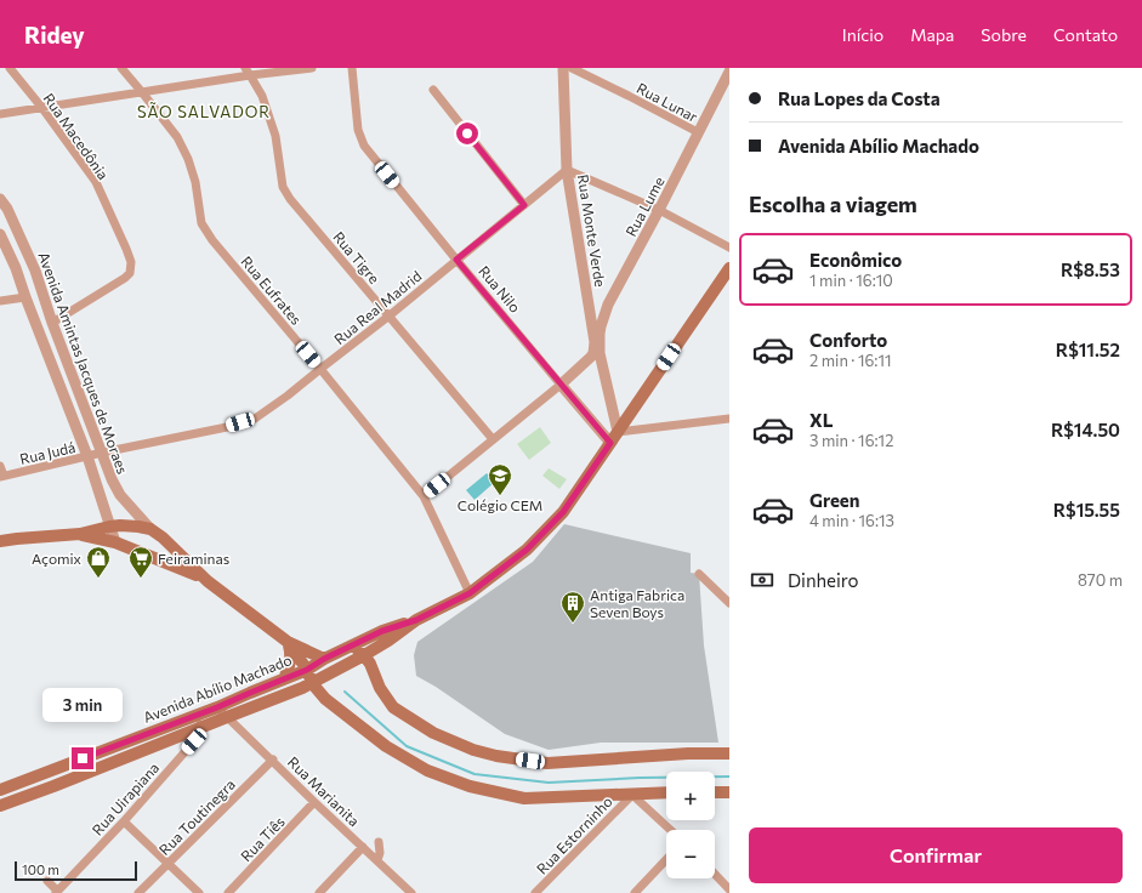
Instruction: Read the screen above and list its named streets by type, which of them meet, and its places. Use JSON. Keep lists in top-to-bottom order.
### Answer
{
  "streets": {
    "main road": ["Avenida Abílio Machado"],
    "street": [
      "Rua Lunar",
      "Rua Macedônia",
      "Rua Lume",
      "Rua Monte Verde",
      "Rua Tigre",
      "Rua Nilo",
      "Rua Eufrates",
      "Rua Real Madrid",
      "Avenida Amintas Jacques de Moraes",
      "Rua Judá",
      "Rua Marianita",
      "Rua Uirapiana",
      "Rua Toutinegra",
      "Rua Estorninho",
      "Rua Tiês"
    ]
  },
  "crossings": [
    ["Rua Lunar", "Rua Lume"],
    ["Rua Macedônia", "Avenida Amintas Jacques de Moraes"],
    ["Rua Lume", "Avenida Abílio Machado"],
    ["Rua Monte Verde", "Rua Nilo"],
    ["Rua Monte Verde", "Rua Real Madrid"],
    ["Rua Tigre", "Rua Real Madrid"],
    ["Rua Nilo", "Rua Real Madrid"],
    ["Rua Nilo", "Avenida Abílio Machado"],
    ["Rua Eufrates", "Rua Real Madrid"],
    ["Rua Eufrates", "Avenida Abílio Machado"],
    ["Rua Real Madrid", "Avenida Amintas Jacques de Moraes"],
    ["Rua Real Madrid", "Rua Judá"],
    ["Avenida Amintas Jacques de Moraes", "Rua Judá"],
    ["Avenida Abílio Machado", "Rua Marianita"],
    ["Avenida Abílio Machado", "Rua Uirapiana"],
    ["Rua Marianita", "Rua Toutinegra"],
    ["Rua Marianita", "Rua Tiês"]
  ],
  "districts": ["SÃO SALVADOR"],
  "places": {
    "school or university": ["Colégio CEM"],
    "shop": ["Açomix"],
    "supermarket": ["Feiraminas"],
    "building": ["Antiga Fabrica Seven Boys"]
  },
  "scale_bar": "100 m",
  "page": {
    "header": "Ridey",
    "nav": [
      "Início",
      "Mapa",
      "Sobre",
      "Contato"
    ],
    "banner": ["Rua Lopes da Costa", "Avenida Abílio Machado"],
    "heading": "Escolha a viagem",
    "list": [
      {
        "name": "Econômico",
        "note": "1 min · 16:10",
        "value": "R$8.53"
      },
      {
        "name": "Conforto",
        "note": "2 min · 16:11",
        "value": "R$11.52"
      },
      {
        "name": "XL",
        "note": "3 min · 16:12",
        "value": "R$14.50"
      },
      {
        "name": "Green",
        "note": "4 min · 16:13",
        "value": "R$15.55"
      }
    ],
    "pay": ["Dinheiro", "870 m"],
    "bubble": "3 min",
    "map_buttons": ["+", "−"],
    "buttons": "Confirmar",
    "scale": "100 m"
  }
}
